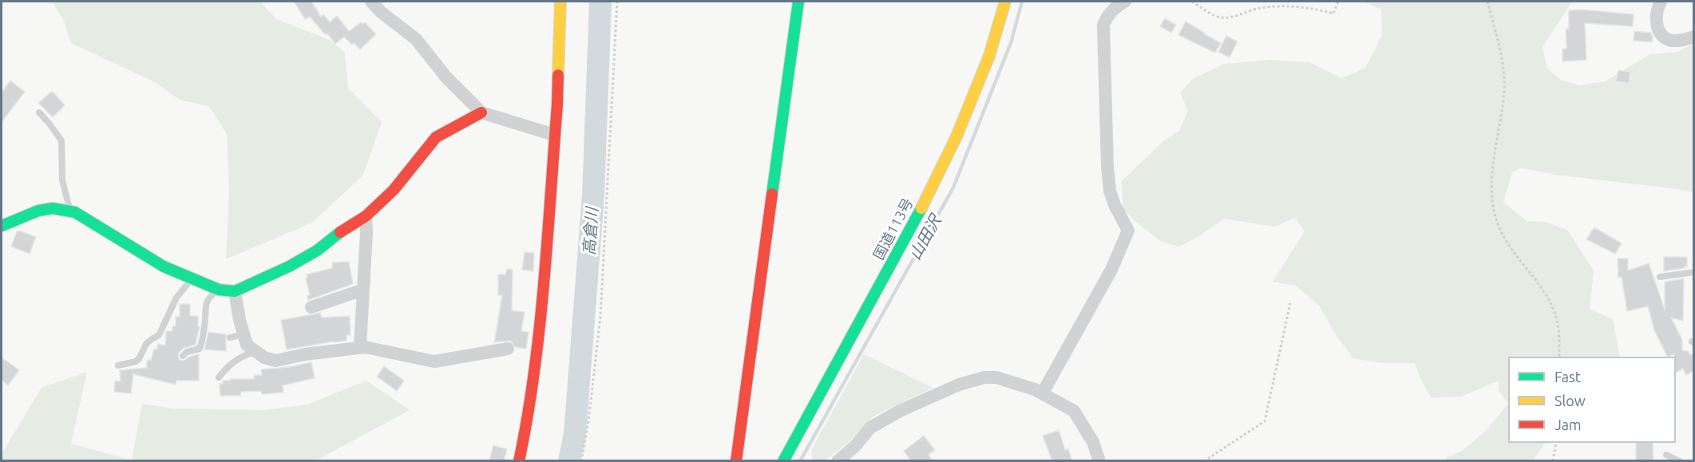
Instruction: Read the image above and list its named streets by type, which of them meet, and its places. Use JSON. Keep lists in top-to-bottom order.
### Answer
{
  "streets": {
    "main road": ["国道113号"]
  },
  "water": ["高倉川", "山田沢"],
  "legend": ["Fast", "Slow", "Jam"]
}
